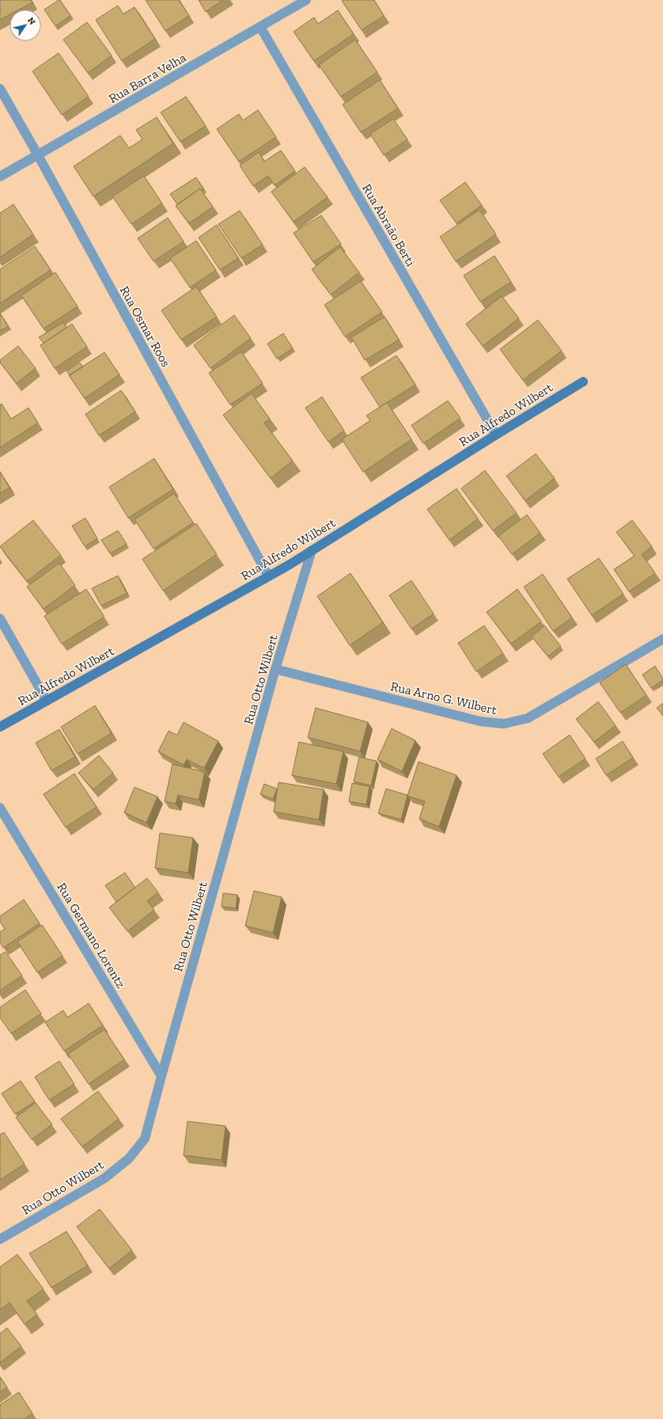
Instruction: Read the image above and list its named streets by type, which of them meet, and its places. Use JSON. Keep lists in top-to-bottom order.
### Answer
{
  "streets": {
    "street": [
      "Rua Barra Velha",
      "Rua Abraão Berti",
      "Rua Osmar Roos",
      "Rua Alfredo Wilbert",
      "Rua Otto Wilbert",
      "Rua Arno G. Wilbert",
      "Rua Germano Lorentz"
    ]
  },
  "crossings": [
    ["Rua Barra Velha", "Rua Abraão Berti"],
    ["Rua Barra Velha", "Rua Osmar Roos"],
    ["Rua Abraão Berti", "Rua Alfredo Wilbert"],
    ["Rua Osmar Roos", "Rua Alfredo Wilbert"],
    ["Rua Alfredo Wilbert", "Rua Otto Wilbert"],
    ["Rua Otto Wilbert", "Rua Arno G. Wilbert"],
    ["Rua Otto Wilbert", "Rua Germano Lorentz"]
  ],
  "north": "top right"
}
